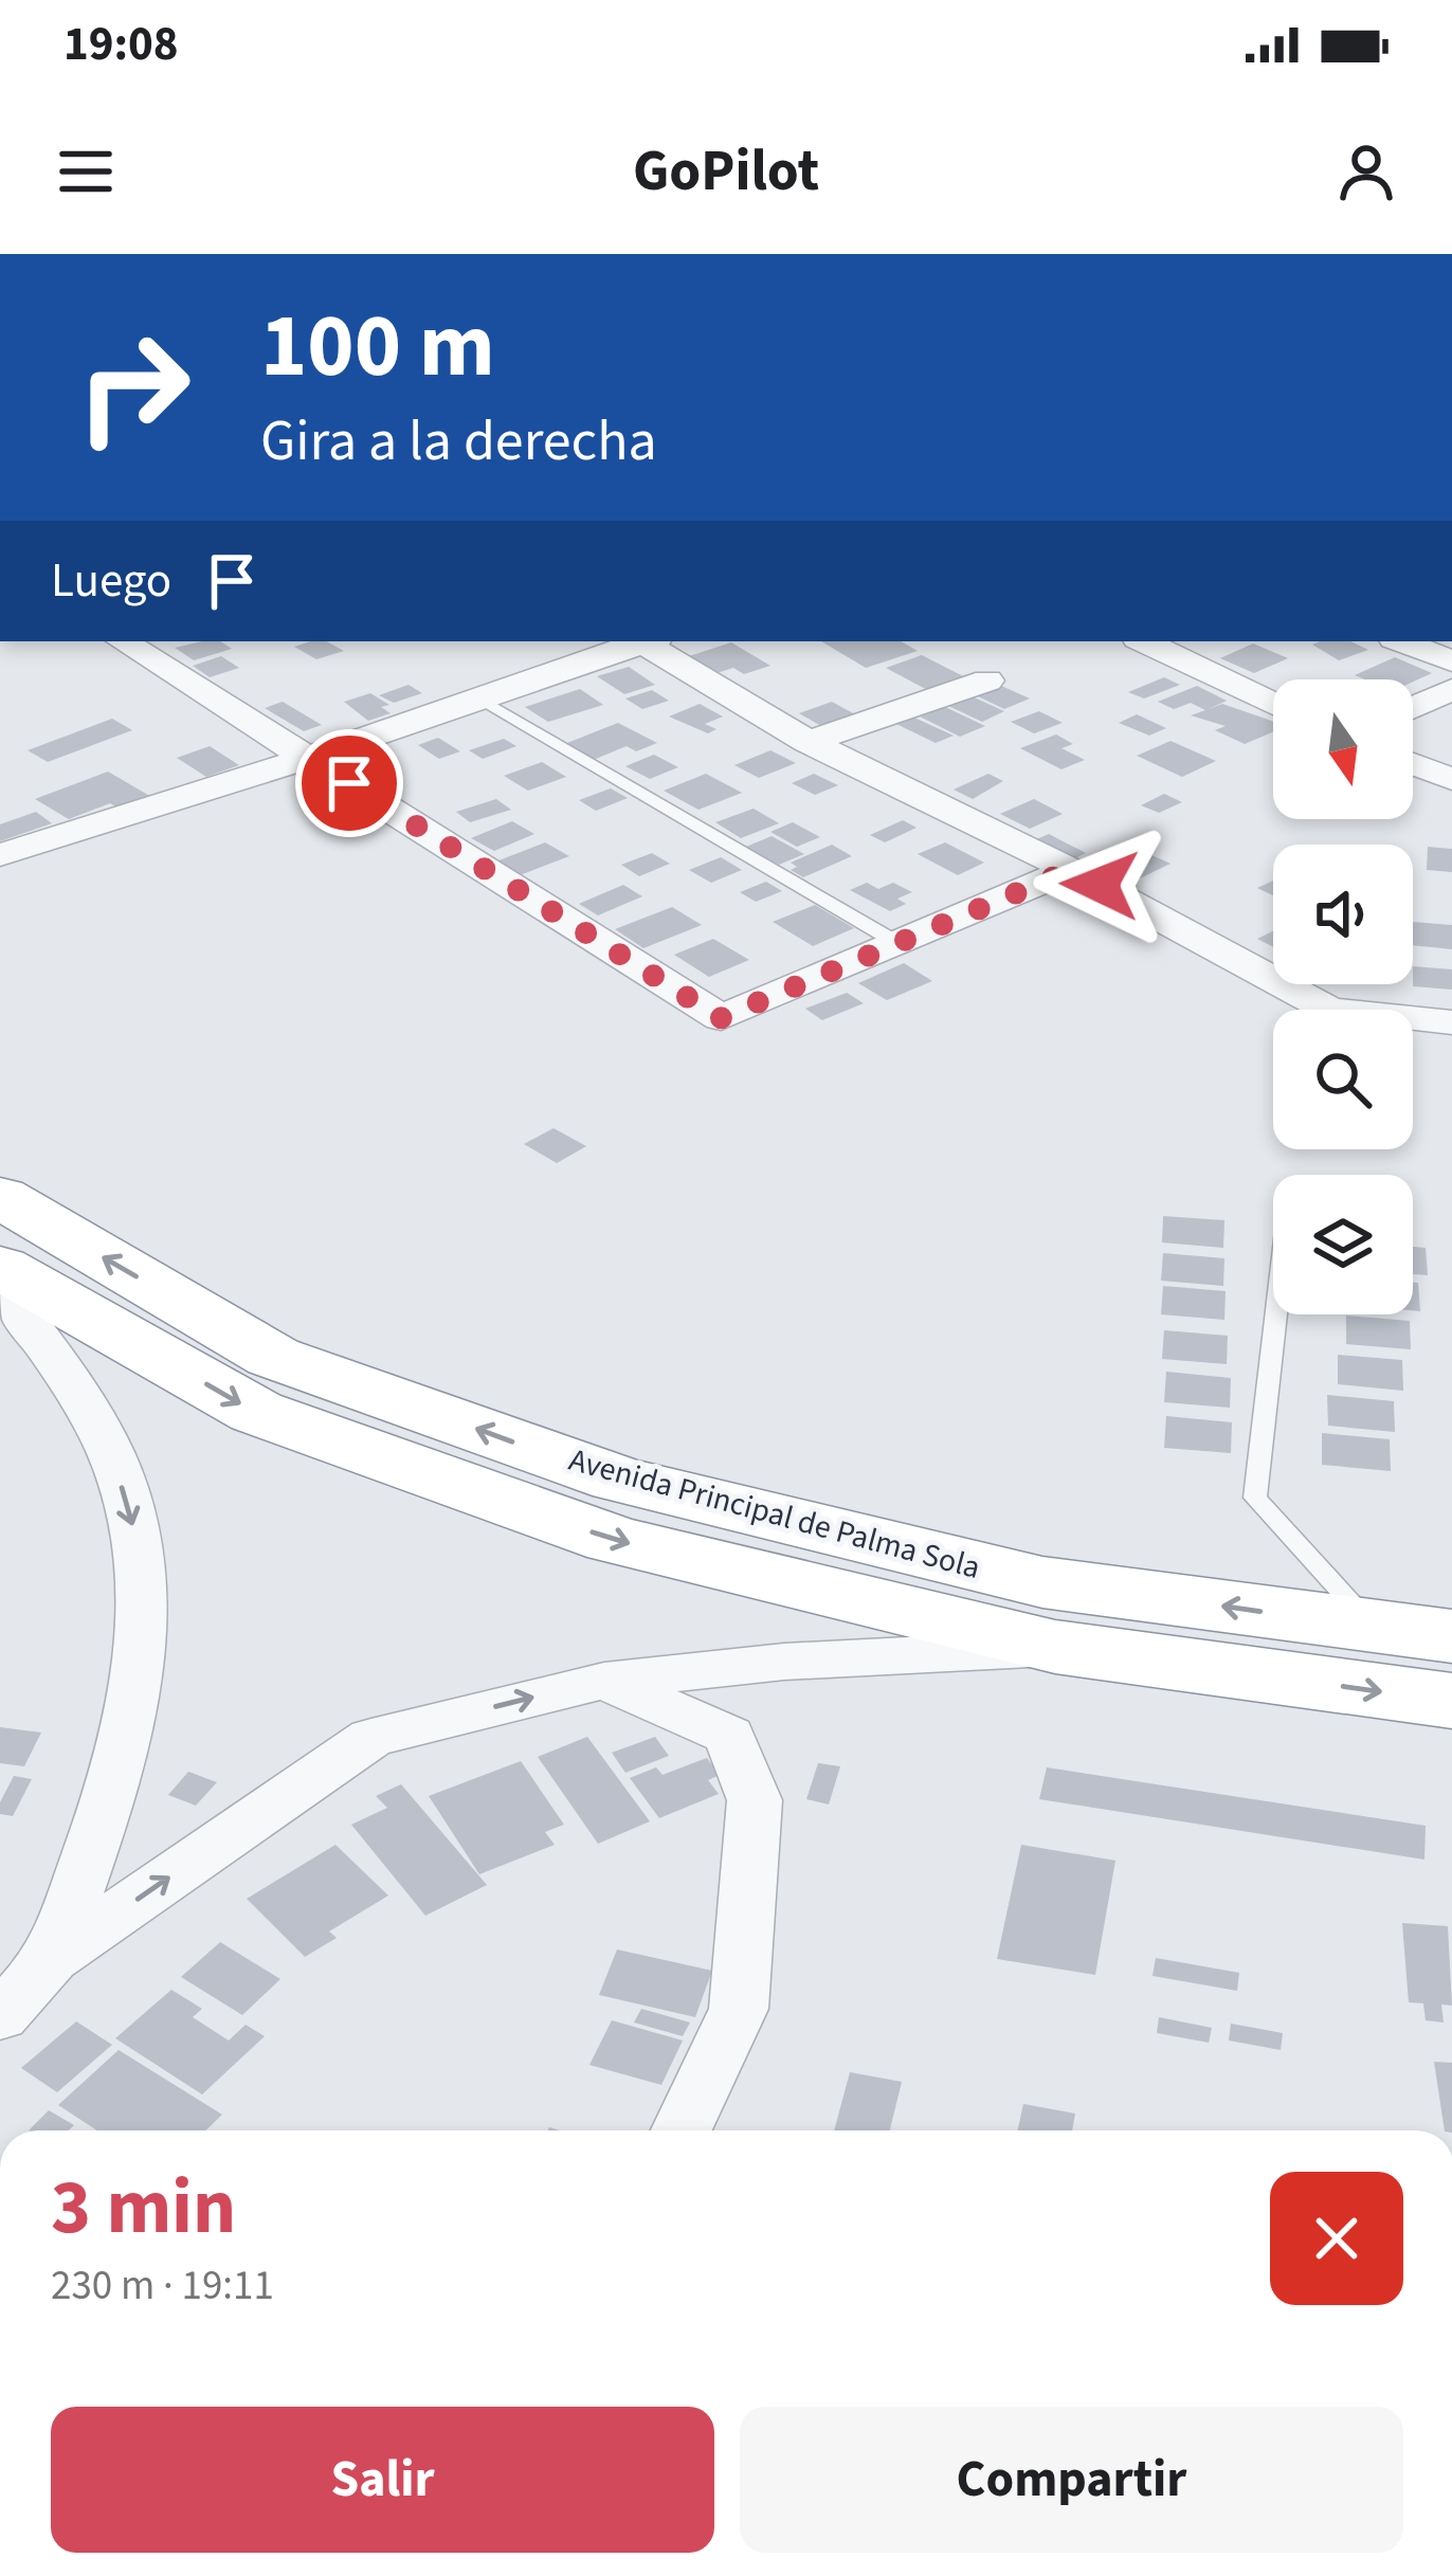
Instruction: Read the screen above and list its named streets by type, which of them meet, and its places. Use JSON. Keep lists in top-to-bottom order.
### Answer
{
  "streets": {
    "highway": ["Avenida Principal de Palma Sola"]
  },
  "north": "bottom",
  "page": {
    "status": "19:08",
    "header": "GoPilot",
    "turn": ["100 m", "Gira a la derecha"],
    "then": "Luego",
    "heading": ["3 min", "230 m · 19:11"],
    "buttons": ["Salir", "Compartir"]
  }
}
